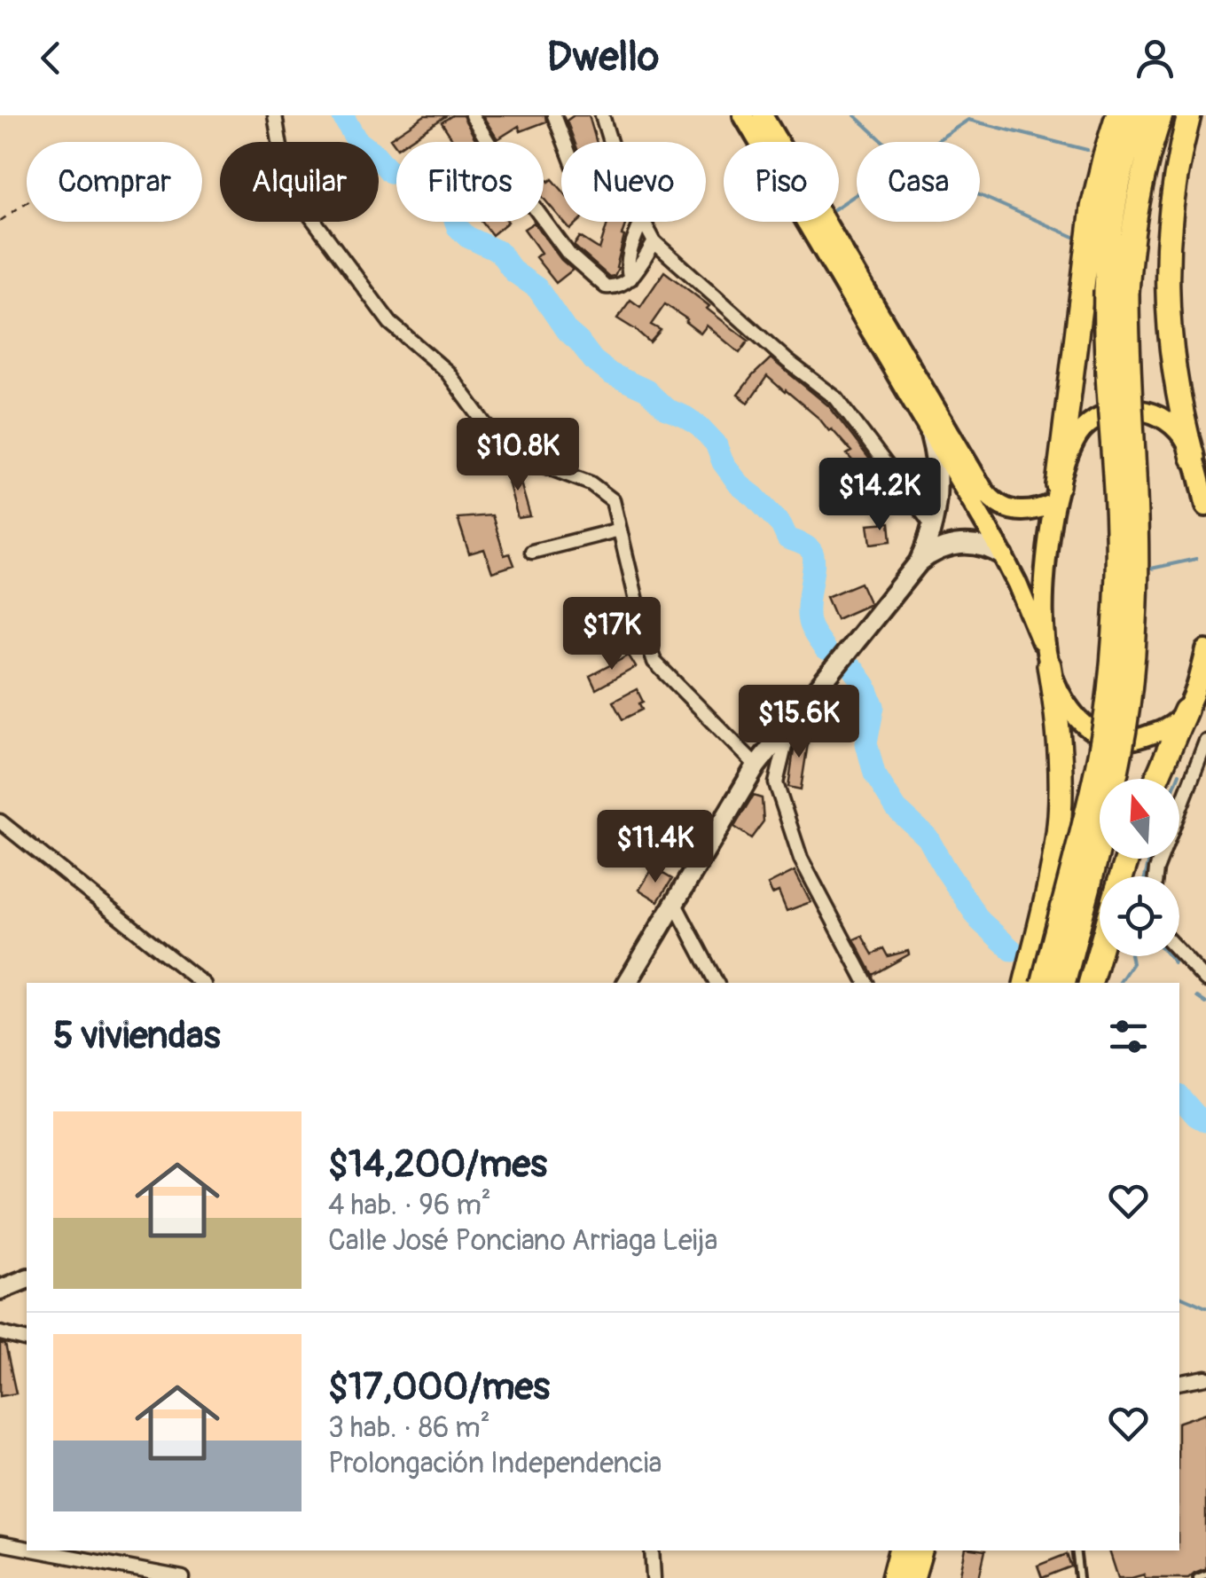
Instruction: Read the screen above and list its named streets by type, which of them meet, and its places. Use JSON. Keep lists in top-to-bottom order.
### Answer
{
  "north": "top",
  "page": {
    "header": "Dwello",
    "chip": [
      "Comprar",
      "Alquilar",
      "Filtros",
      "Nuevo",
      "Piso",
      "Casa"
    ],
    "price": [
      "$10.8K",
      "$14.2K",
      "$17K",
      "$15.6K",
      "$11.4K"
    ],
    "heading": "5 viviendas",
    "list": [
      {
        "name": "$14,200/mes",
        "note": "4 hab. · 96 m² · Calle José Ponciano Arriaga Leija"
      },
      {
        "name": "$17,000/mes",
        "note": "3 hab. · 86 m² · Prolongación Independencia"
      }
    ]
  }
}
